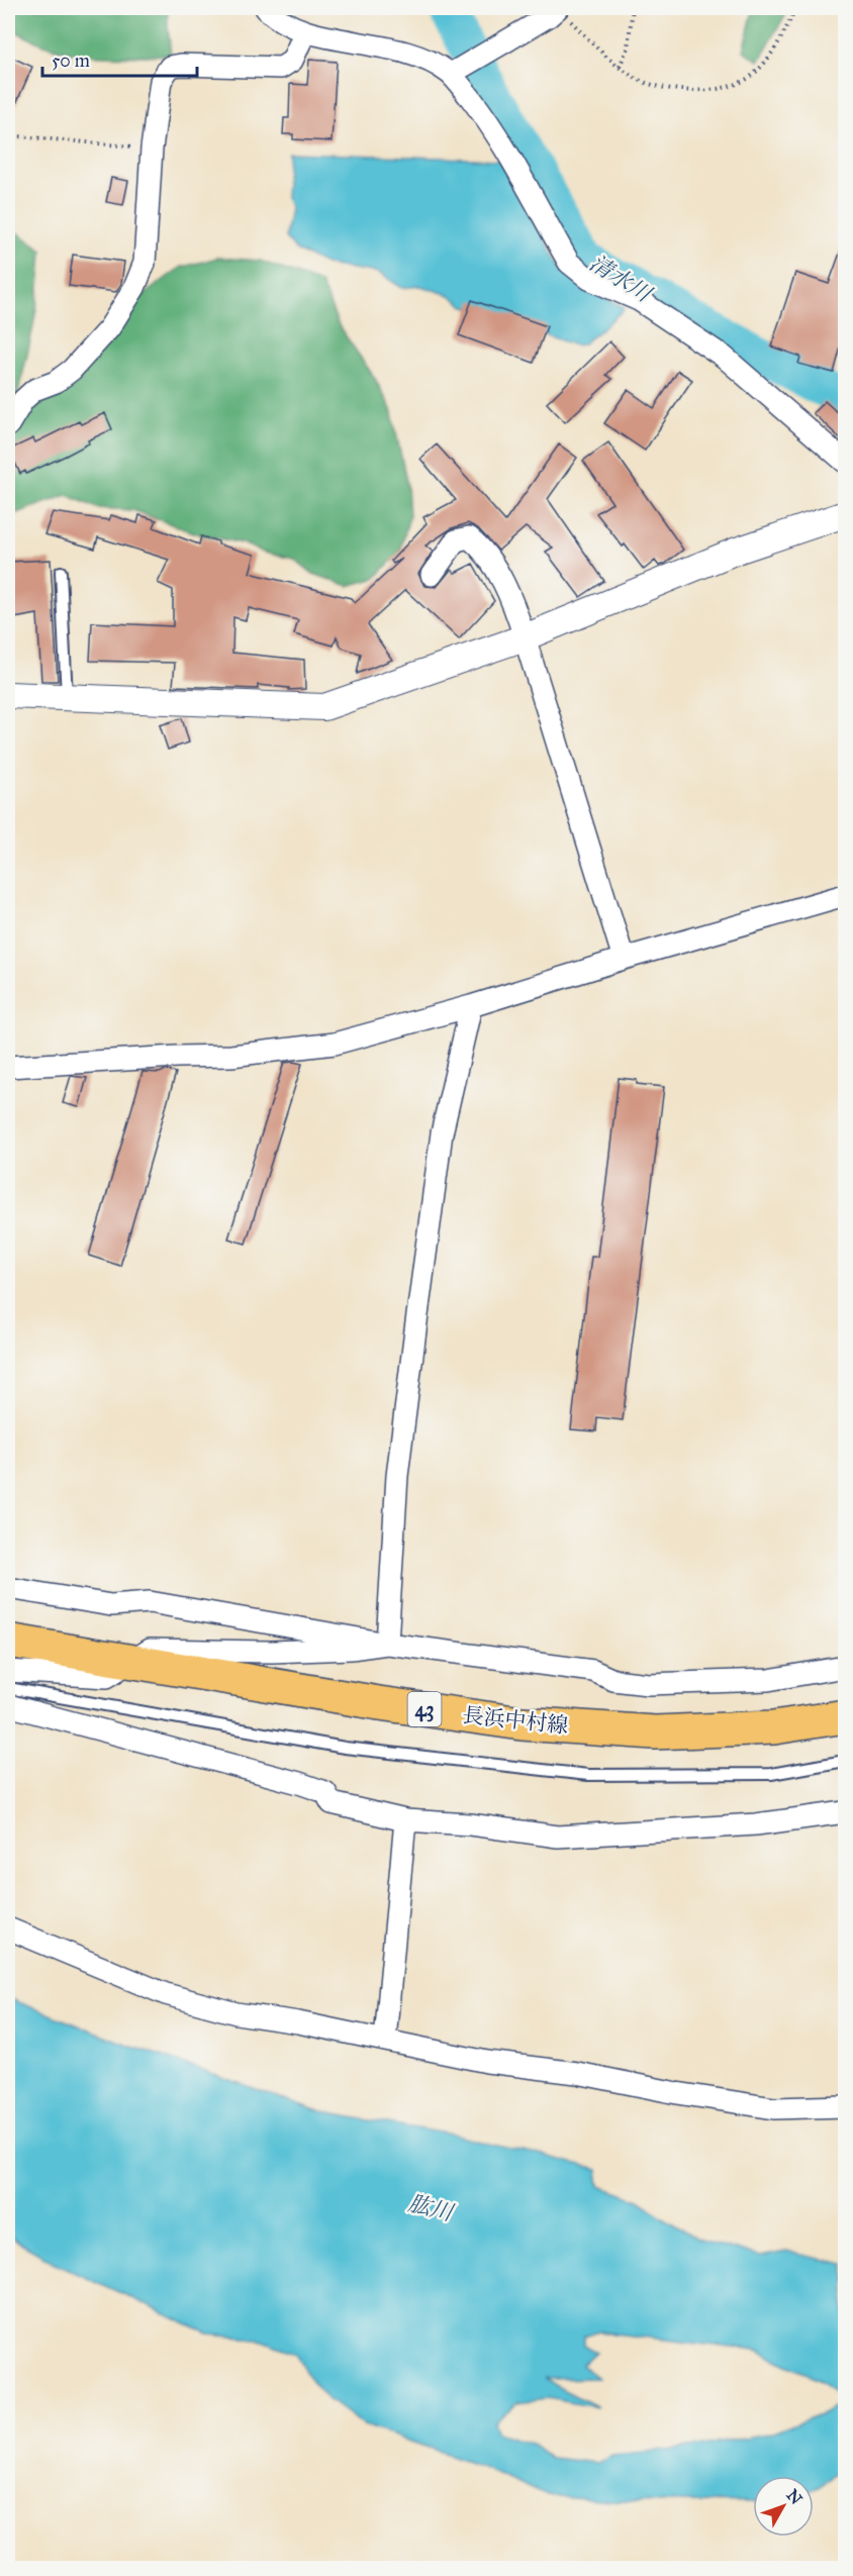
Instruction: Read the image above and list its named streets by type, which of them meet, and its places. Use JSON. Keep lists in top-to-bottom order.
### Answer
{
  "streets": {
    "main road": ["43", "長浜中村線"]
  },
  "water": ["清水川", "肱川"],
  "scale_bar": "50 m",
  "north": "top right"
}
